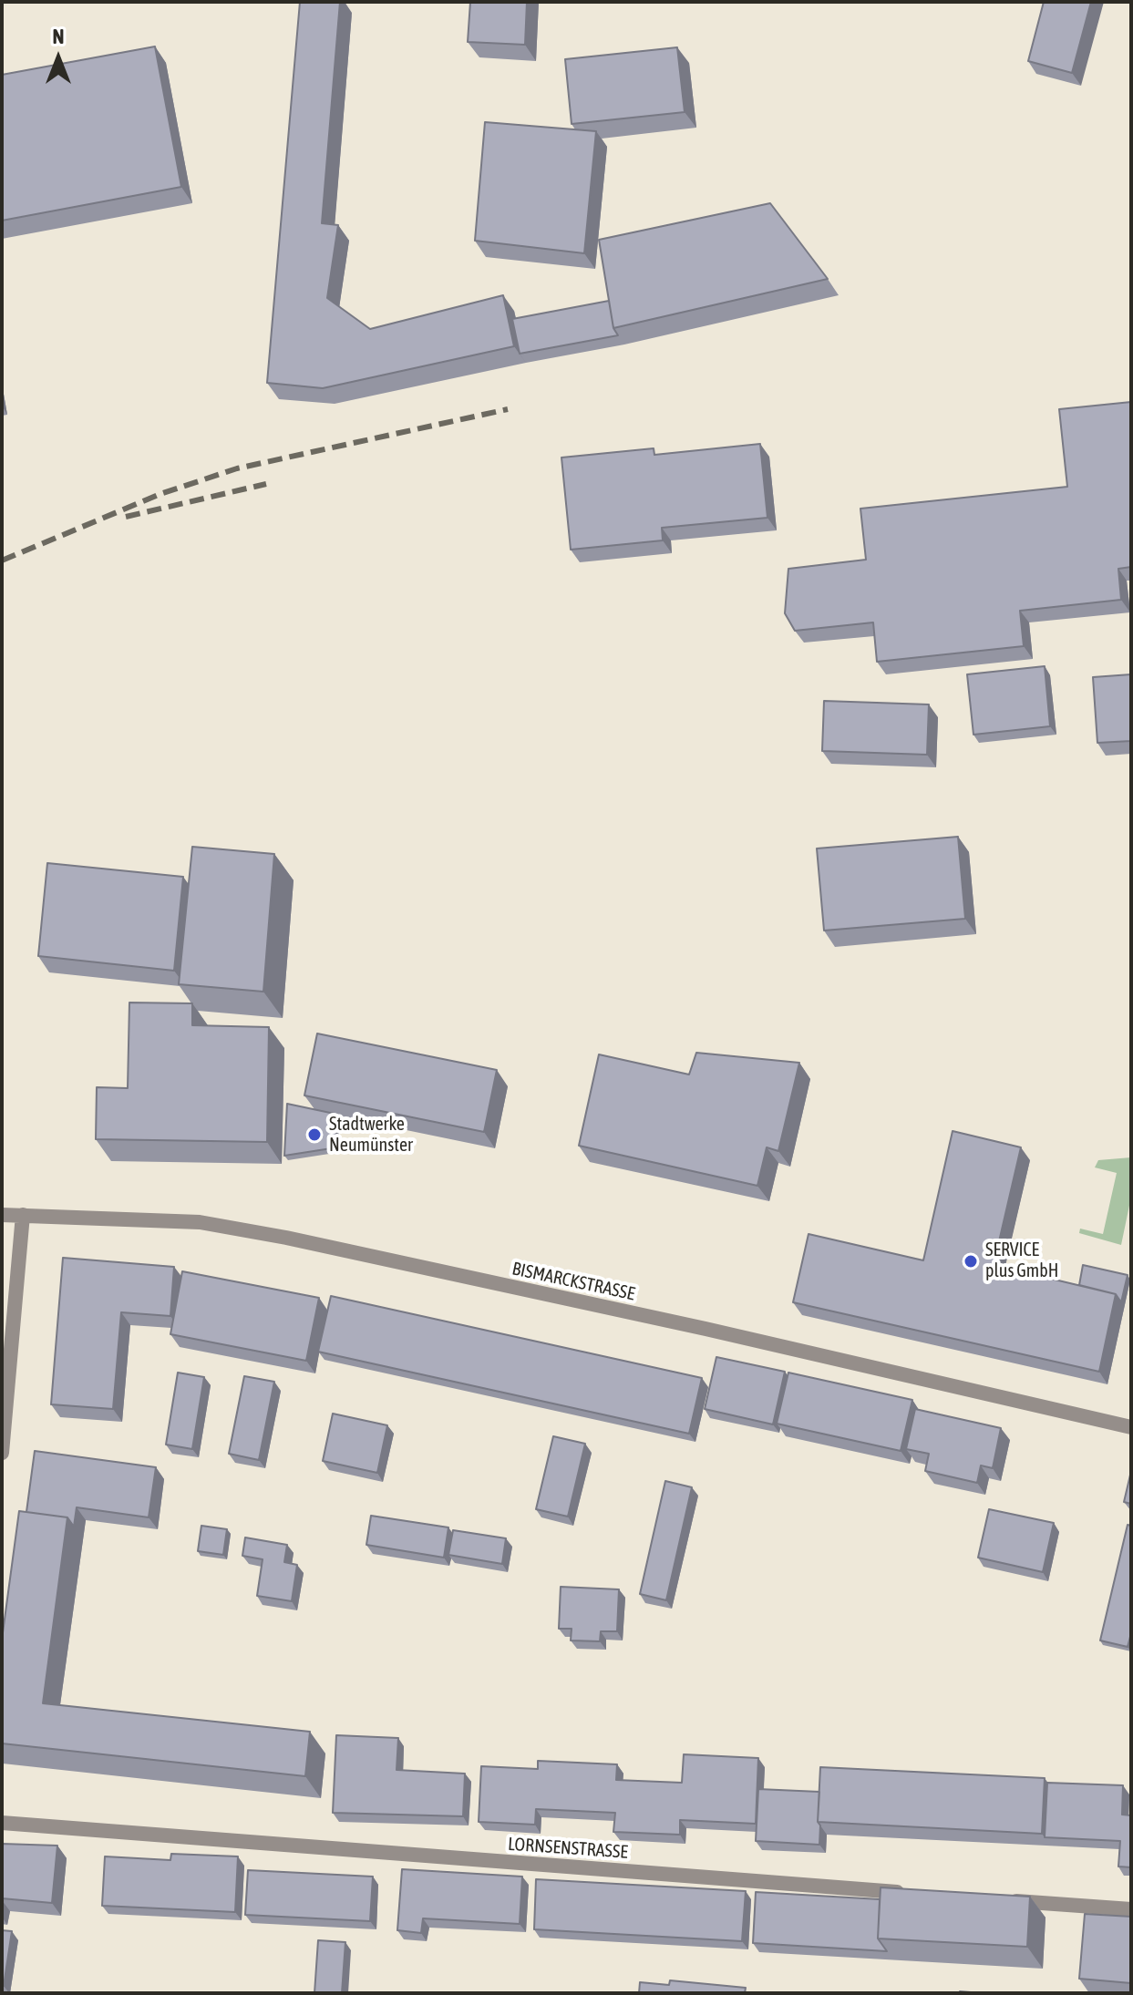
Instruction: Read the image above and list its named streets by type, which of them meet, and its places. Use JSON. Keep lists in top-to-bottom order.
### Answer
{
  "streets": {
    "street": ["BISMARCKSTRASSE", "LORNSENSTRASSE"]
  },
  "places": ["Stadtwerke Neumünster", "SERVICE plus GmbH"],
  "north": "top"
}
